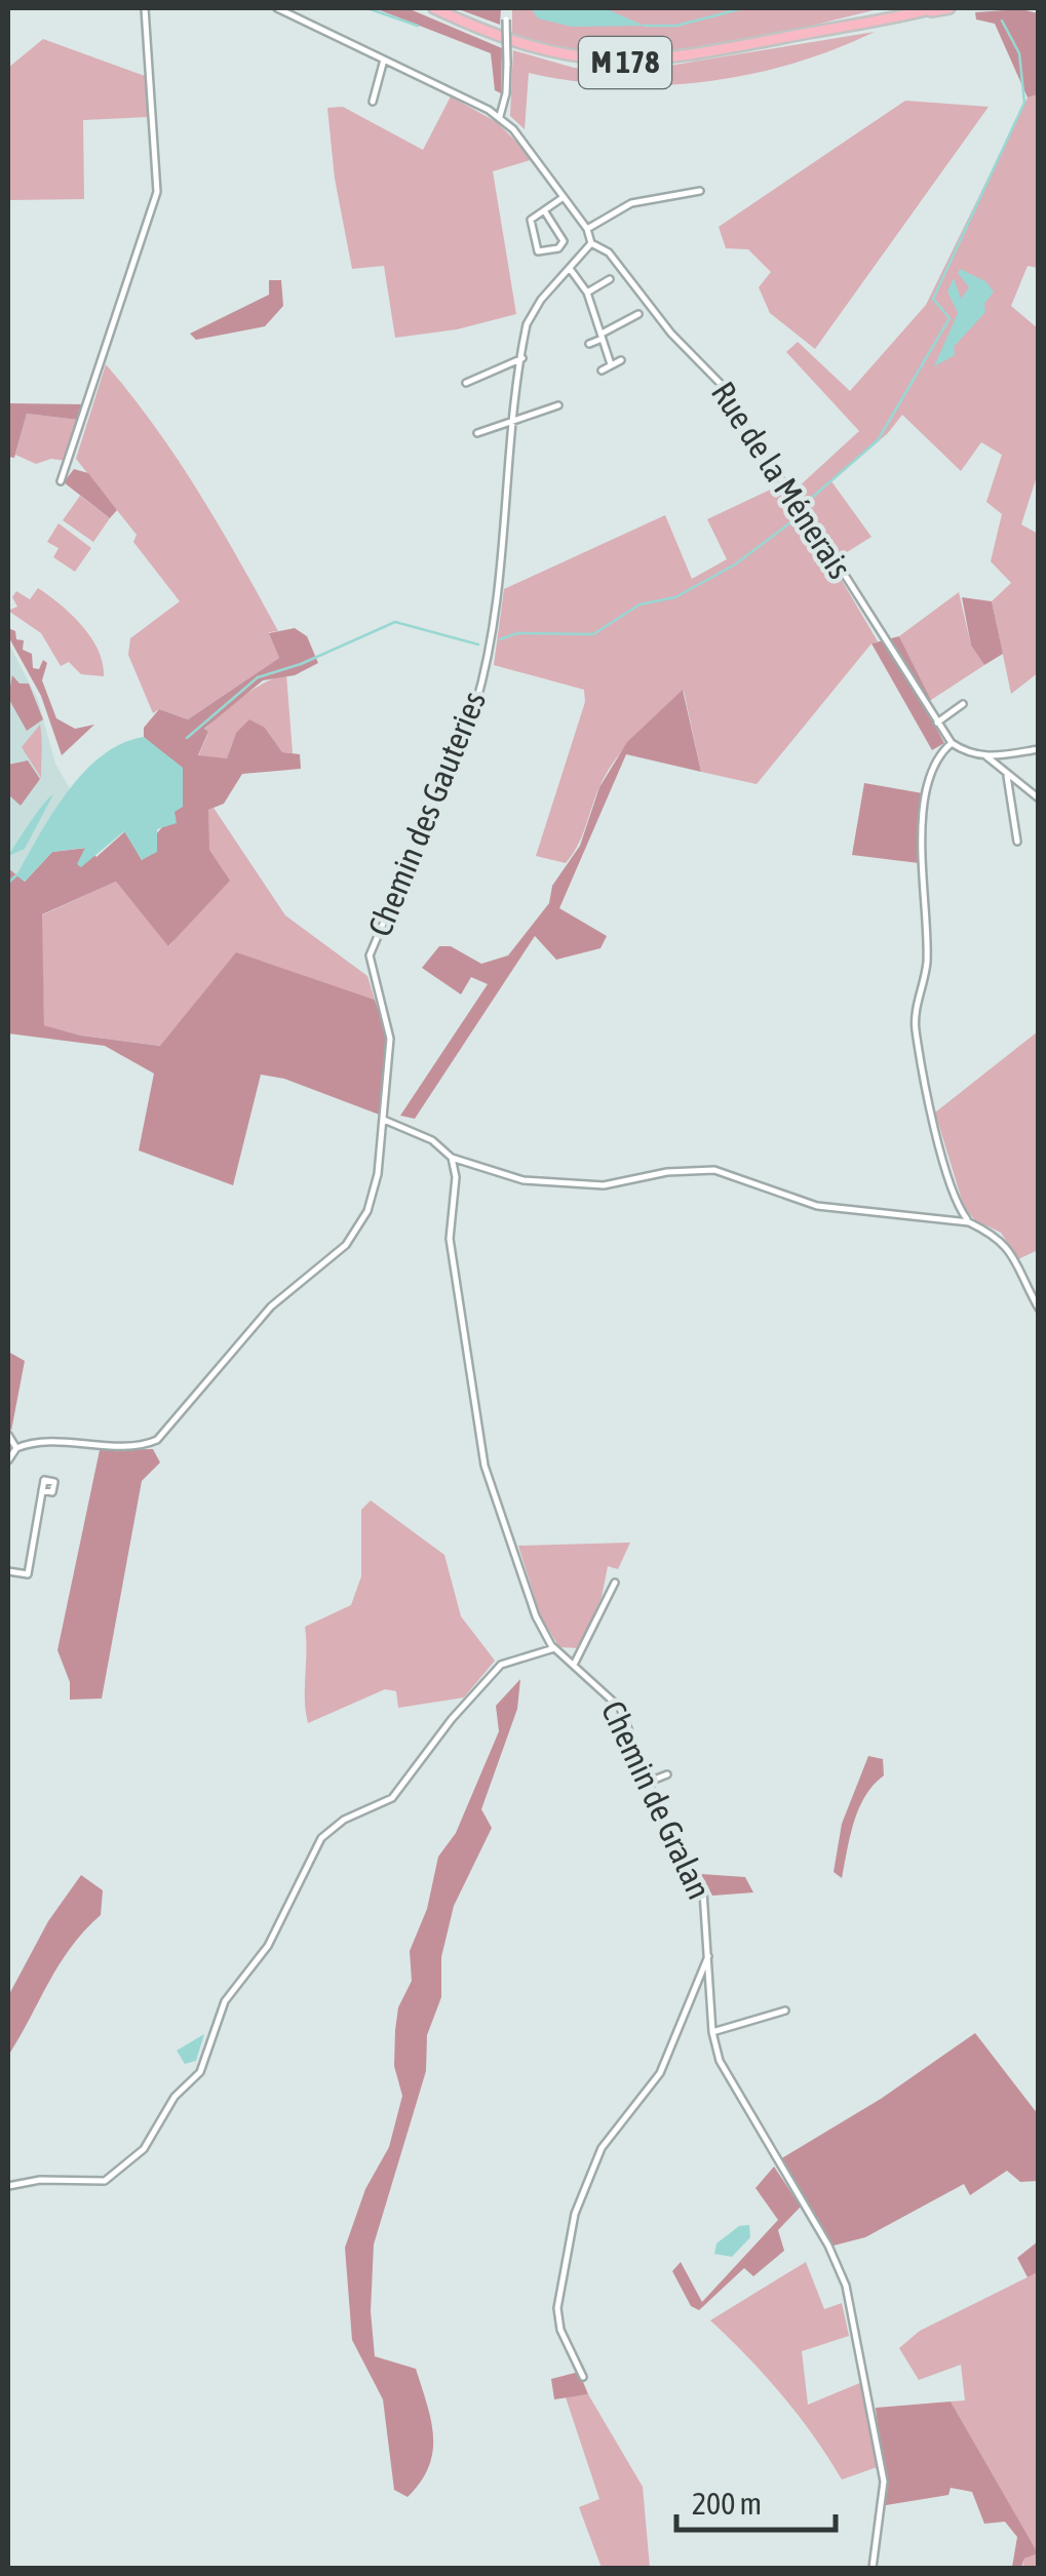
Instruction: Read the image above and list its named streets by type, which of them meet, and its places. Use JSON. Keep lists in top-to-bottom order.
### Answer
{
  "streets": {
    "main road": ["M 178"],
    "street": ["Rue de la Ménerais", "Chemin des Gauteries", "Chemin de Gralan"]
  },
  "crossings": [
    ["Rue de la Ménerais", "Chemin des Gauteries"]
  ],
  "scale_bar": "200 m"
}
